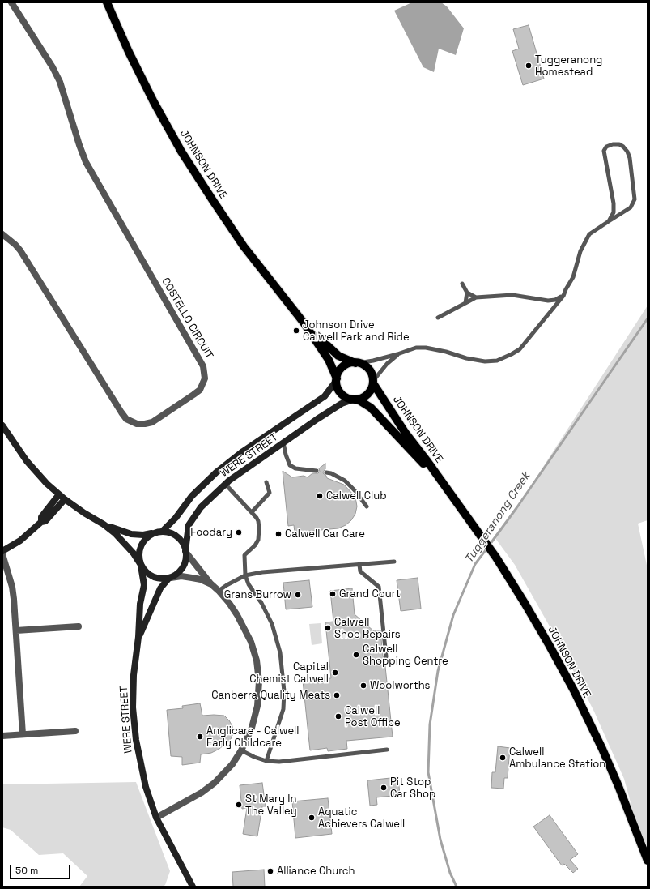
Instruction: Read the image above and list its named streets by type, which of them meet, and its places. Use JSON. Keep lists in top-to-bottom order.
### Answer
{
  "streets": {
    "main road": ["JOHNSON DRIVE"],
    "street": ["COSTELLO CIRCUIT", "WERE STREET"]
  },
  "crossings": [
    ["JOHNSON DRIVE", "WERE STREET"]
  ],
  "water": ["Tuggeranong Creek"],
  "places": [
    "Tuggeranong Homestead",
    "Johnson Drive Calwell Park and Ride",
    "Calwell Club",
    "Foodary",
    "Calwell Car Care",
    "Grand Court",
    "Grans Burrow",
    "Calwell Shoe Repairs",
    "Calwell Shopping Centre",
    "Capital Chemist Calwell",
    "Woolworths",
    "Canberra Quality Meats",
    "Calwell Post Office",
    "Anglicare - Calwell Early Childcare",
    "Calwell Ambulance Station",
    "Pit Stop Car Shop",
    "St Mary In The Valley",
    "Aquatic Achievers Calwell",
    "Alliance Church"
  ],
  "scale_bar": "50 m"
}
